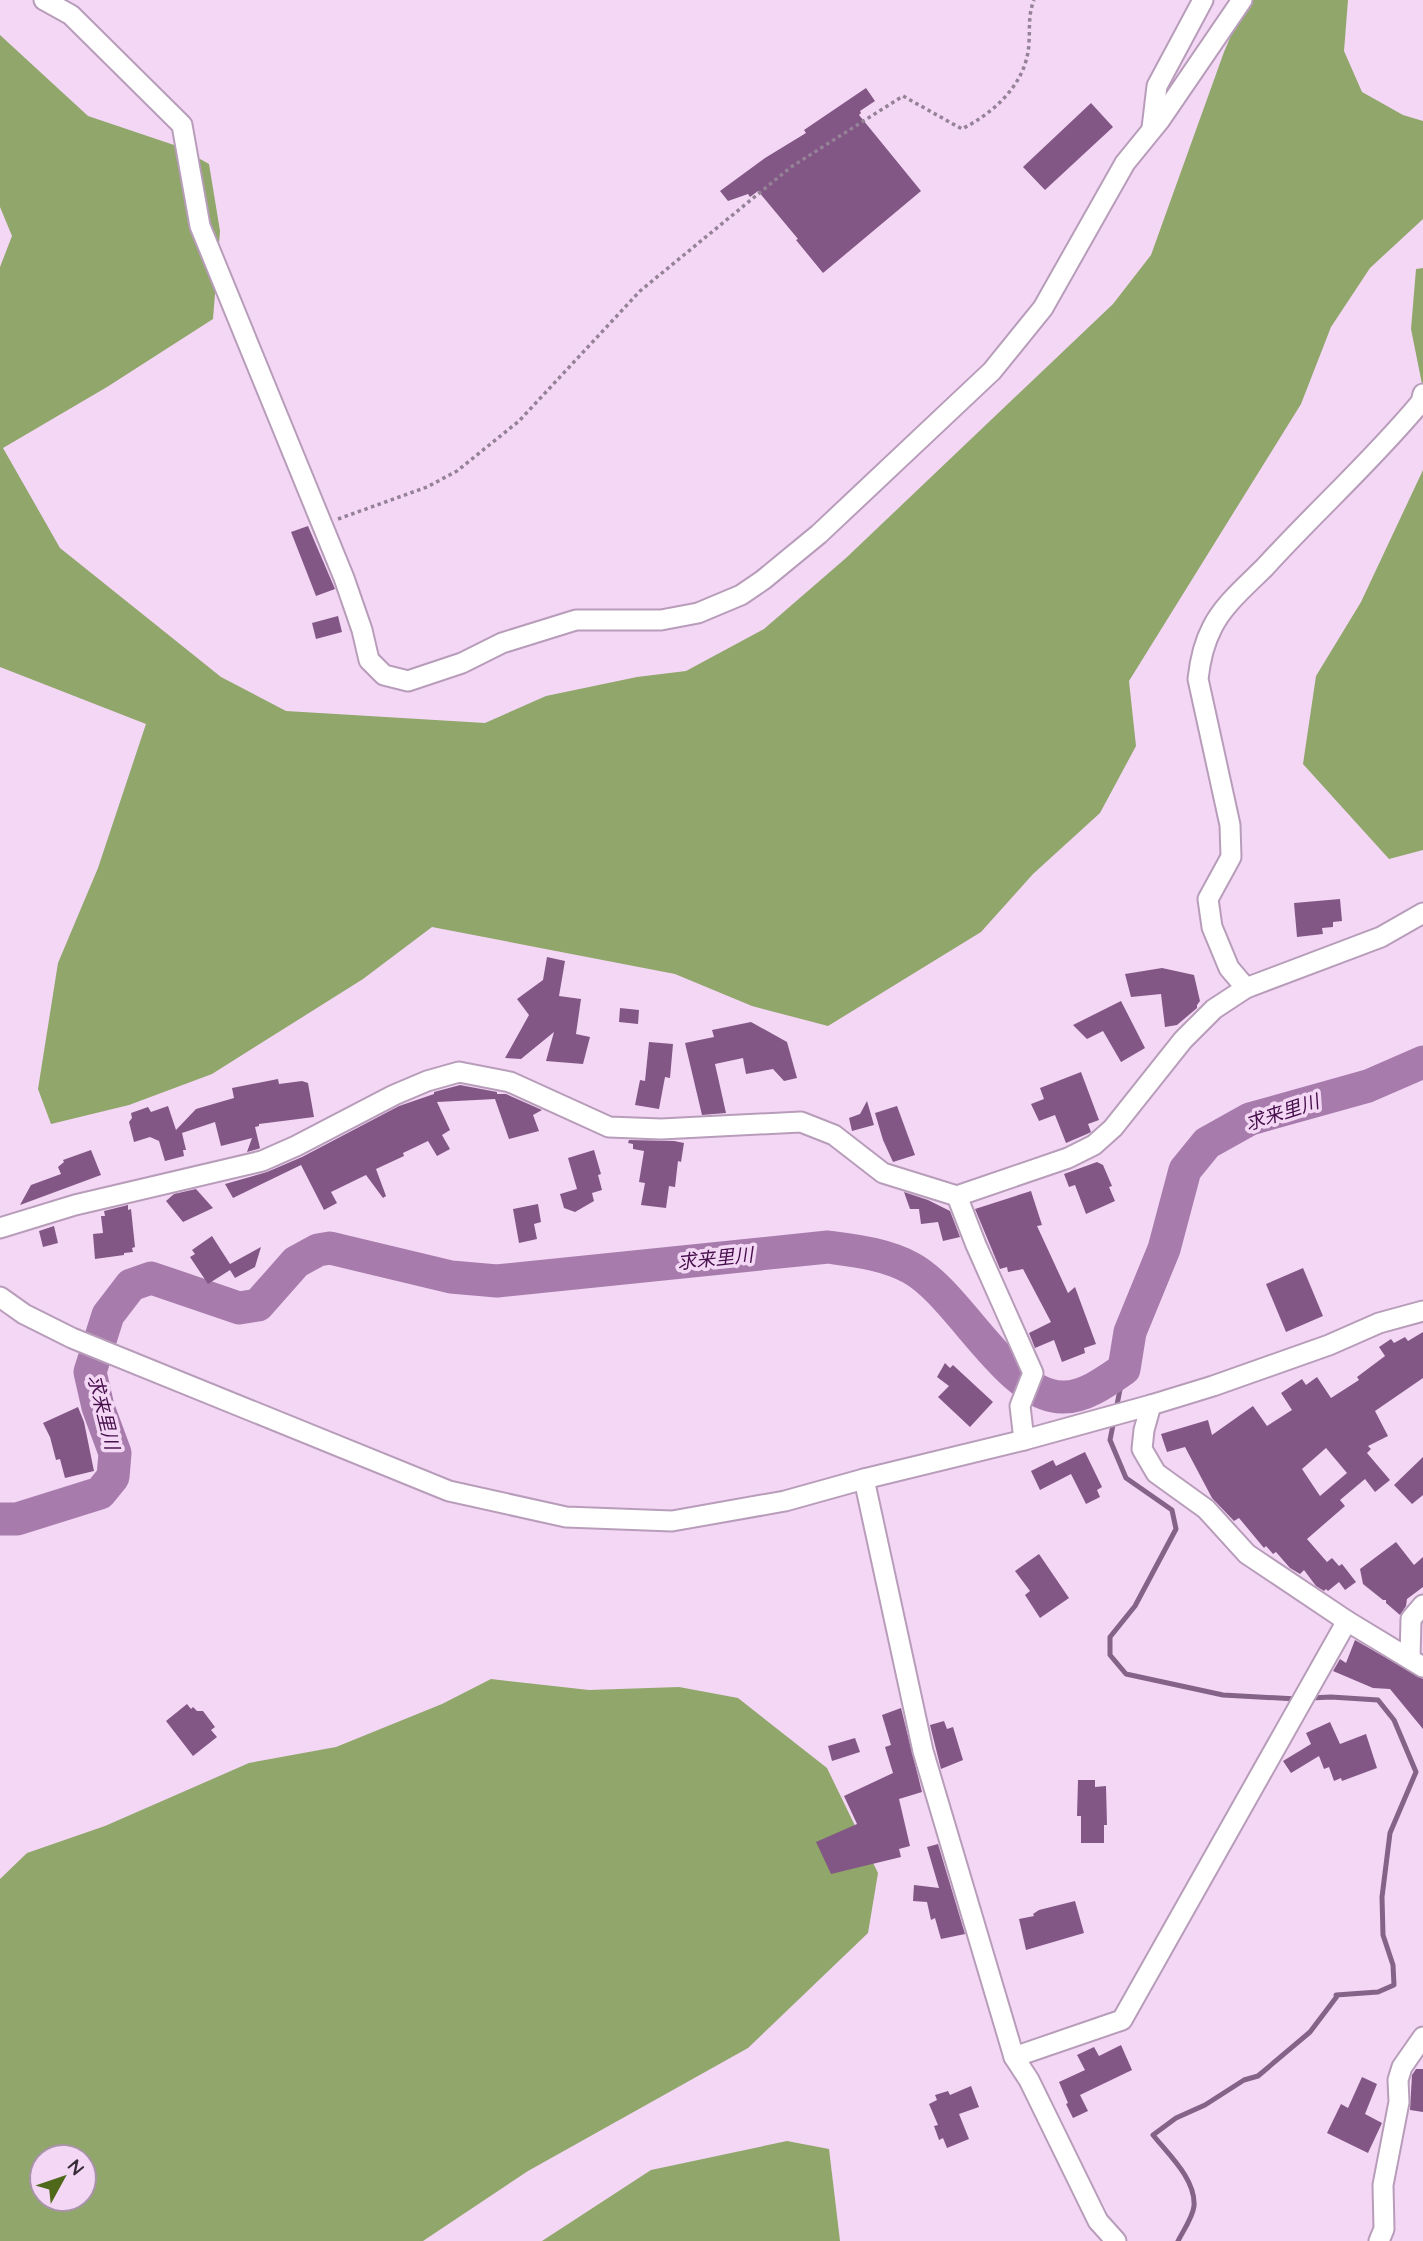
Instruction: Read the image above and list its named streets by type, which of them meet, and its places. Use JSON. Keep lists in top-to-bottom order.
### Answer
{
  "water": ["求来里川"],
  "north": "top right"
}
